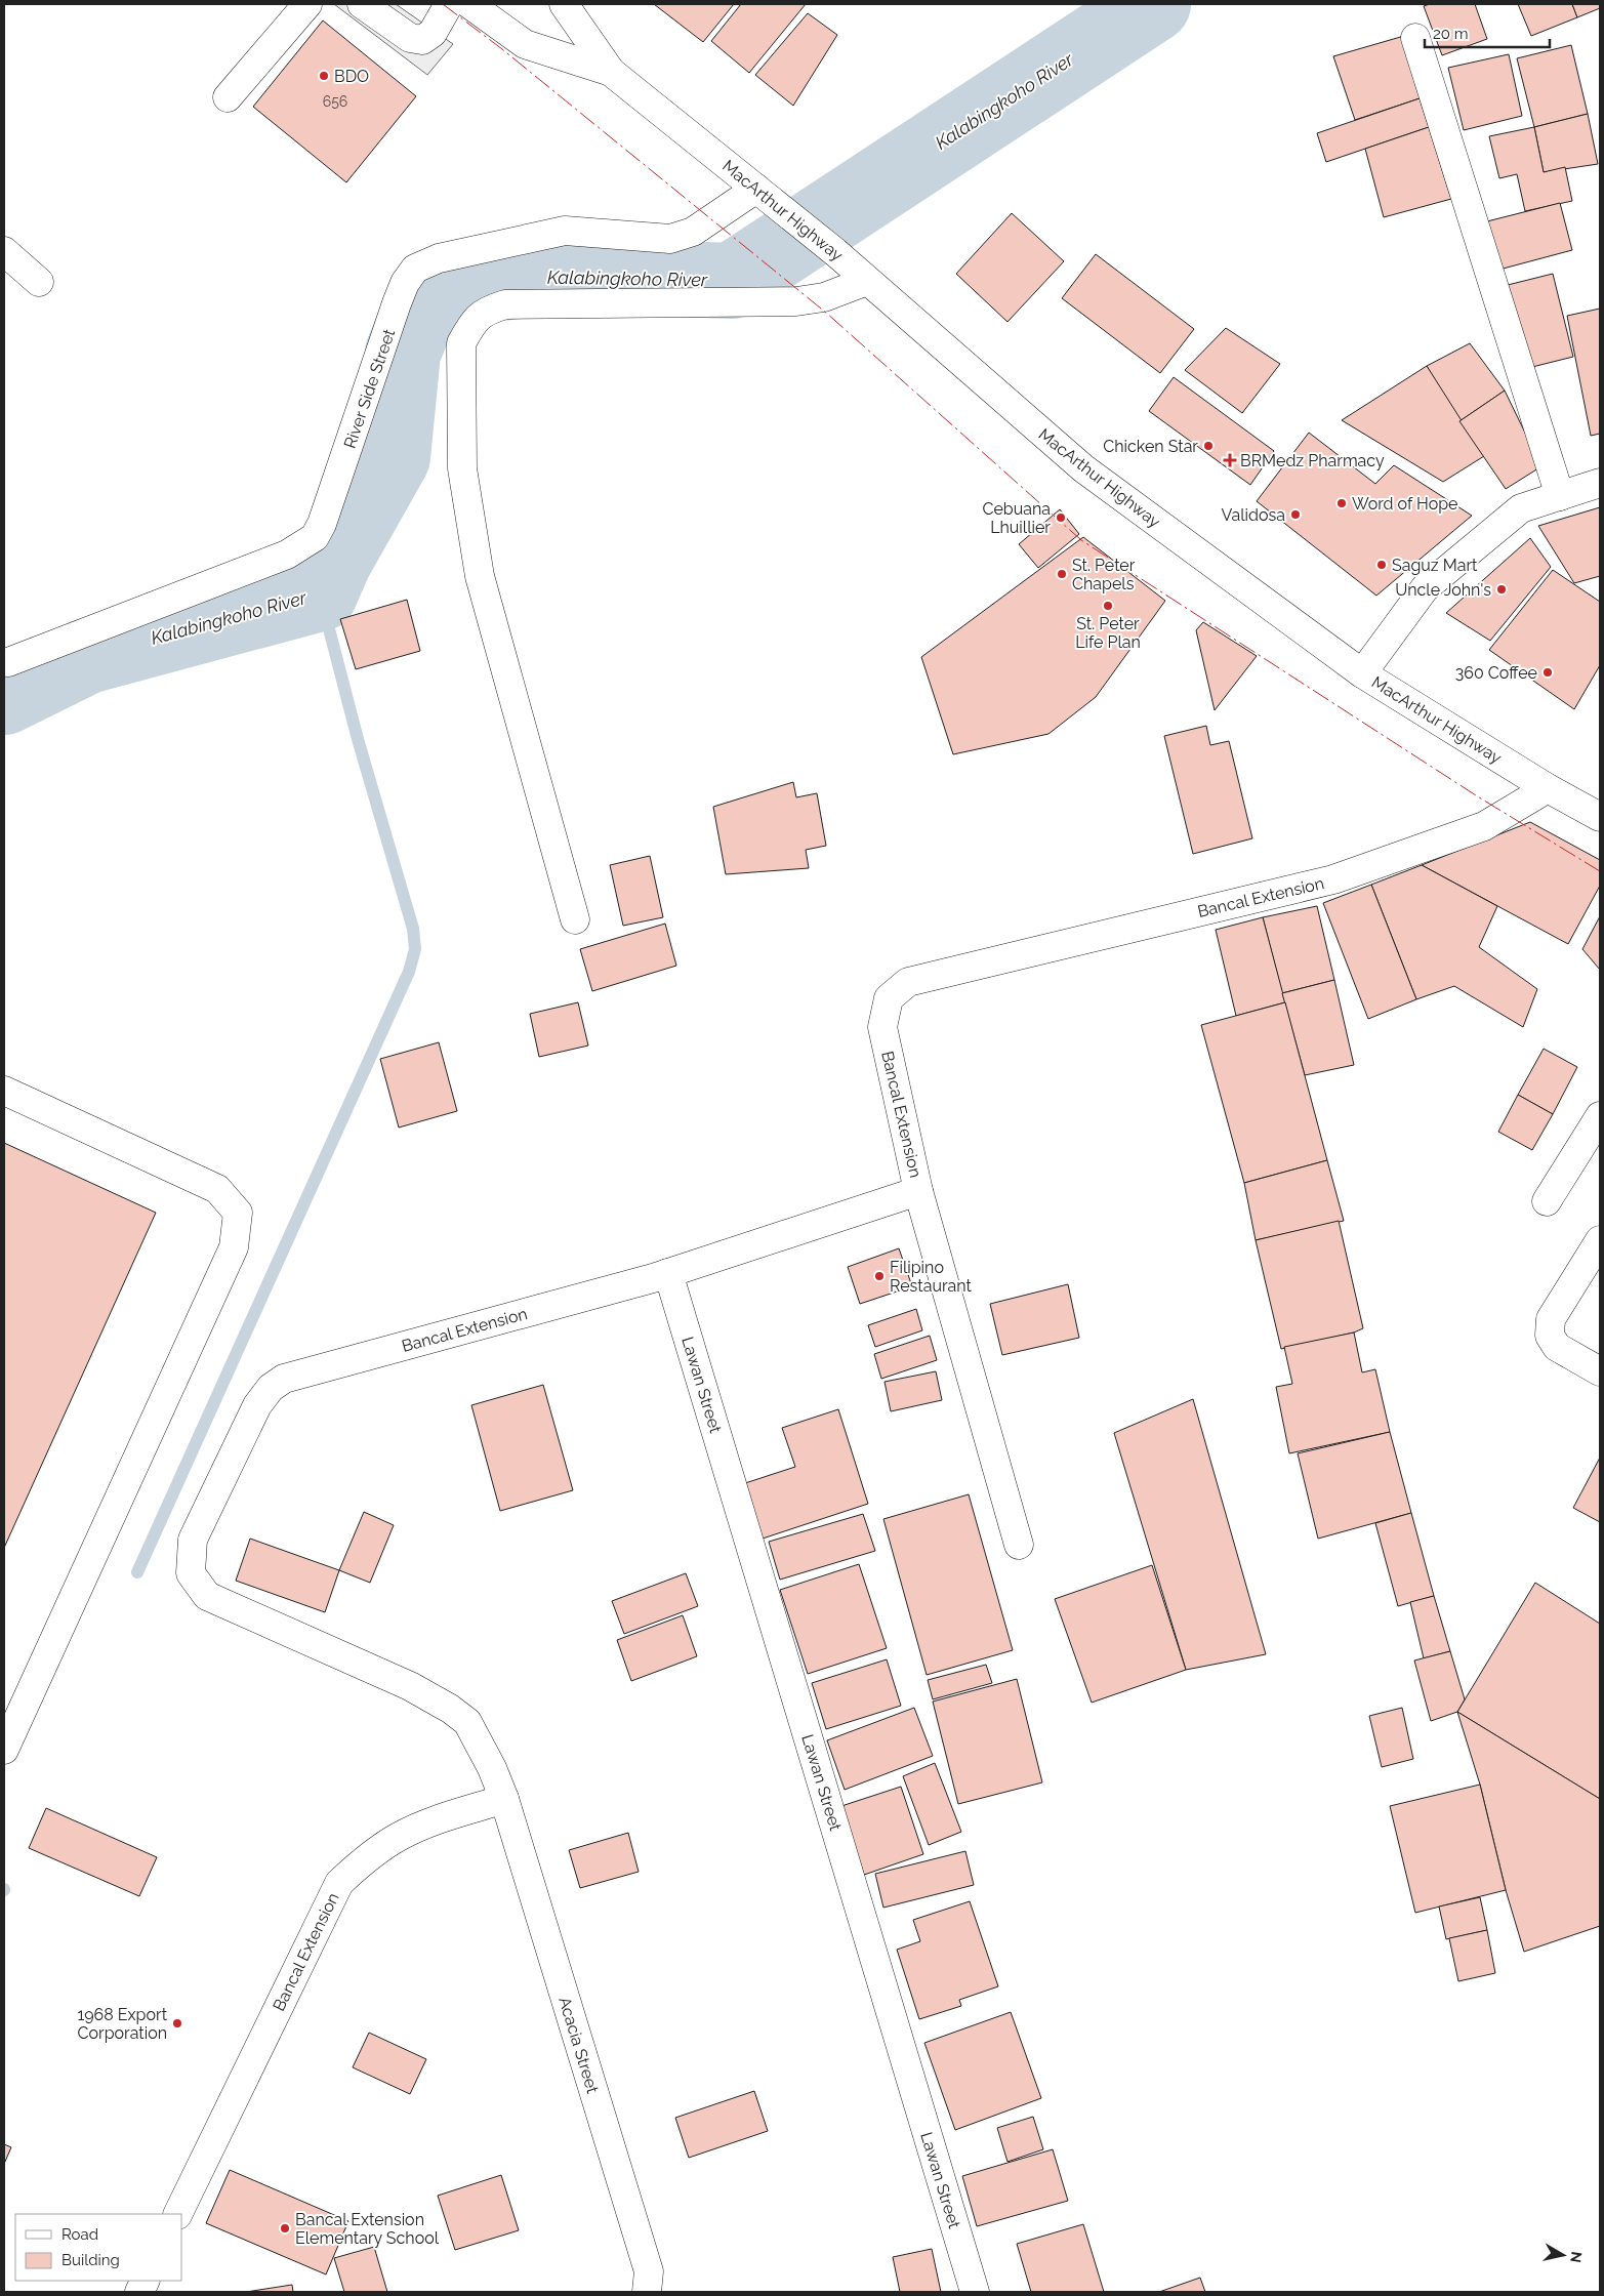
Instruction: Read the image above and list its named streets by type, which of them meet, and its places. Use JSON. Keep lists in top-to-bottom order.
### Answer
{
  "streets": {
    "main road": [
      "MacArthur Highway",
      "River Side Street",
      "Bancal Extension",
      "Lawan Street",
      "Acacia Street"
    ]
  },
  "crossings": [
    ["MacArthur Highway", "River Side Street"],
    ["MacArthur Highway", "Bancal Extension"],
    ["Bancal Extension", "Lawan Street"],
    ["Bancal Extension", "Acacia Street"]
  ],
  "water": ["Kalabingkoho River"],
  "places": {
    "other": [
      "BDO",
      "Chicken Star",
      "Word of Hope",
      "Validosa",
      "Cebuana Lhuillier",
      "Saguz Mart",
      "St. Peter Chapels",
      "Uncle John's",
      "St. Peter Life Plan",
      "360 Coffee",
      "Filipino Restaurant",
      "1968 Export Corporation",
      "Bancal Extension Elementary School"
    ],
    "health": ["BRMedz Pharmacy"]
  },
  "house_numbers": ["656"],
  "legend": ["Road", "Building"],
  "scale_bar": "20 m",
  "north": "right"
}
